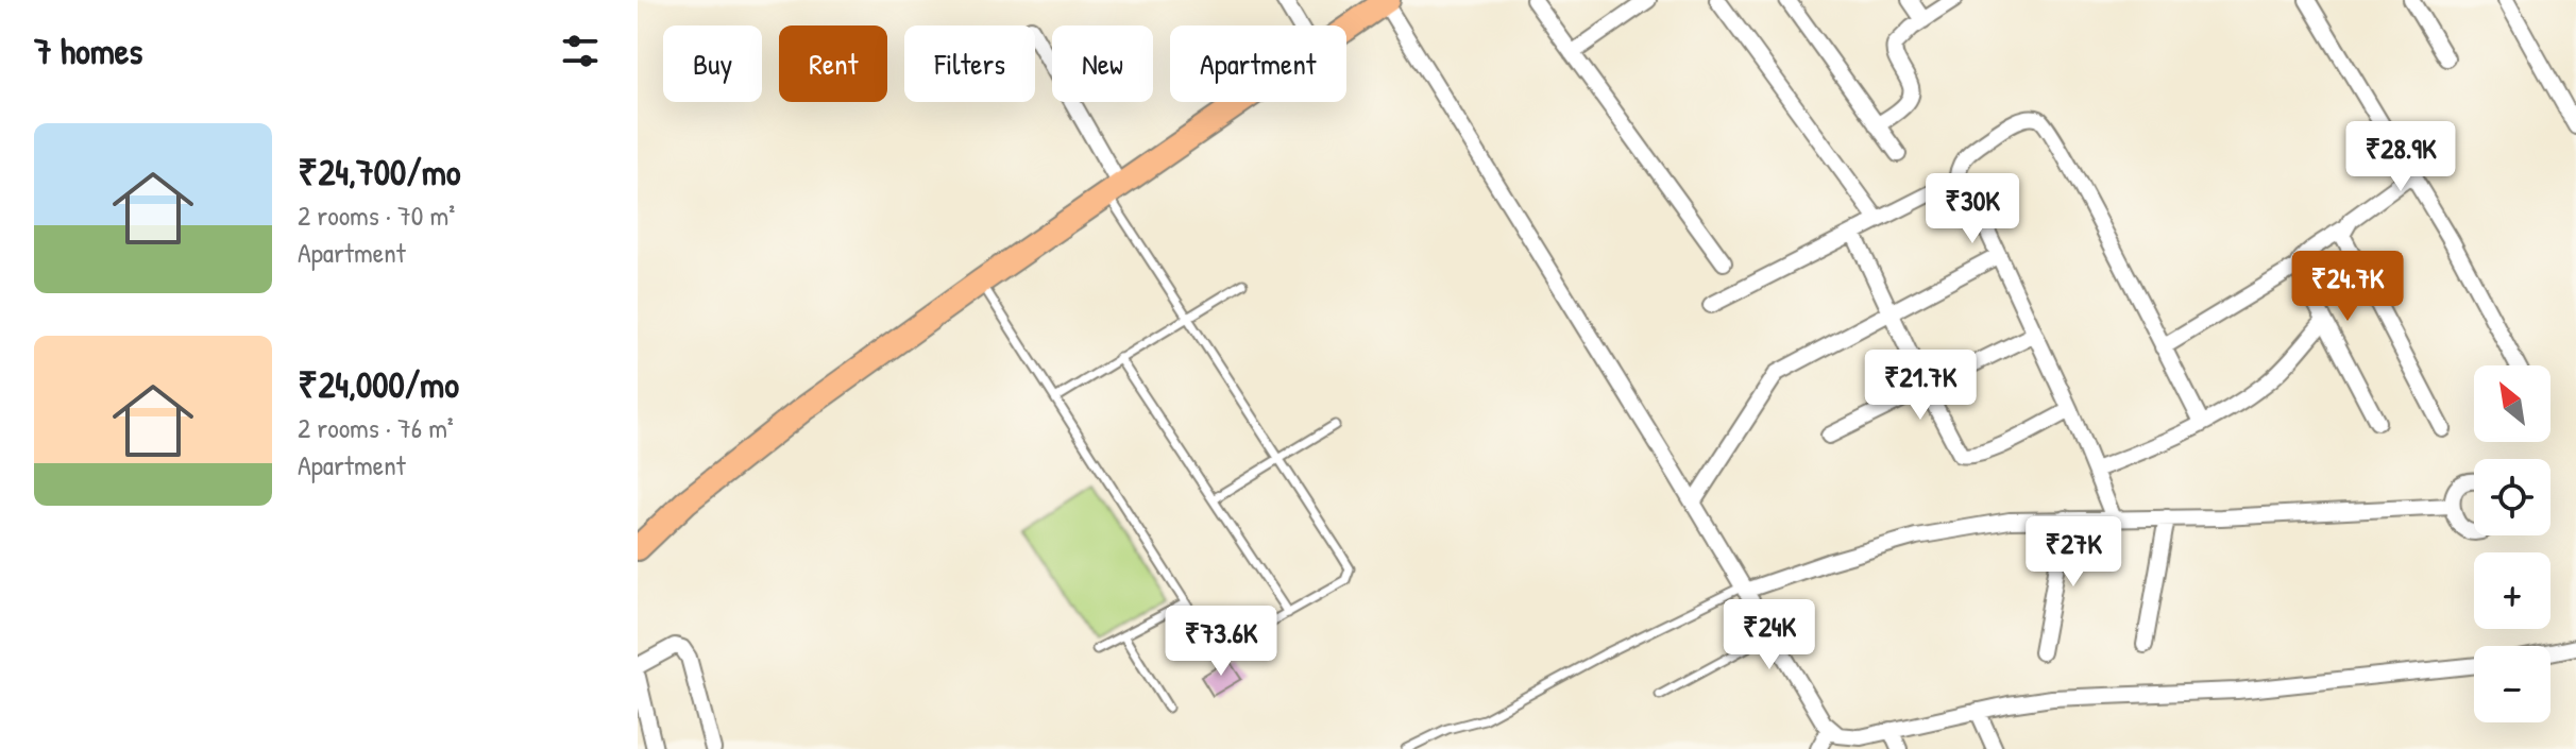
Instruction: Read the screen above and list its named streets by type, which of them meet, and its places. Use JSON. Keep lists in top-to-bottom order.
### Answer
{
  "north": "top left",
  "page": {
    "heading": "7 homes",
    "chip": [
      "Buy",
      "Rent",
      "Filters",
      "New",
      "Apartment"
    ],
    "list": [
      {
        "name": "₹24,700/mo",
        "note": "2 rooms · 70 m² · Apartment"
      },
      {
        "name": "₹24,000/mo",
        "note": "2 rooms · 76 m² · Apartment"
      }
    ],
    "price": [
      "₹28.9K",
      "₹30K",
      "₹24.7K",
      "₹21.7K",
      "₹27K",
      "₹24K",
      "₹73.6K"
    ],
    "map_buttons": ["+", "−"]
  }
}
